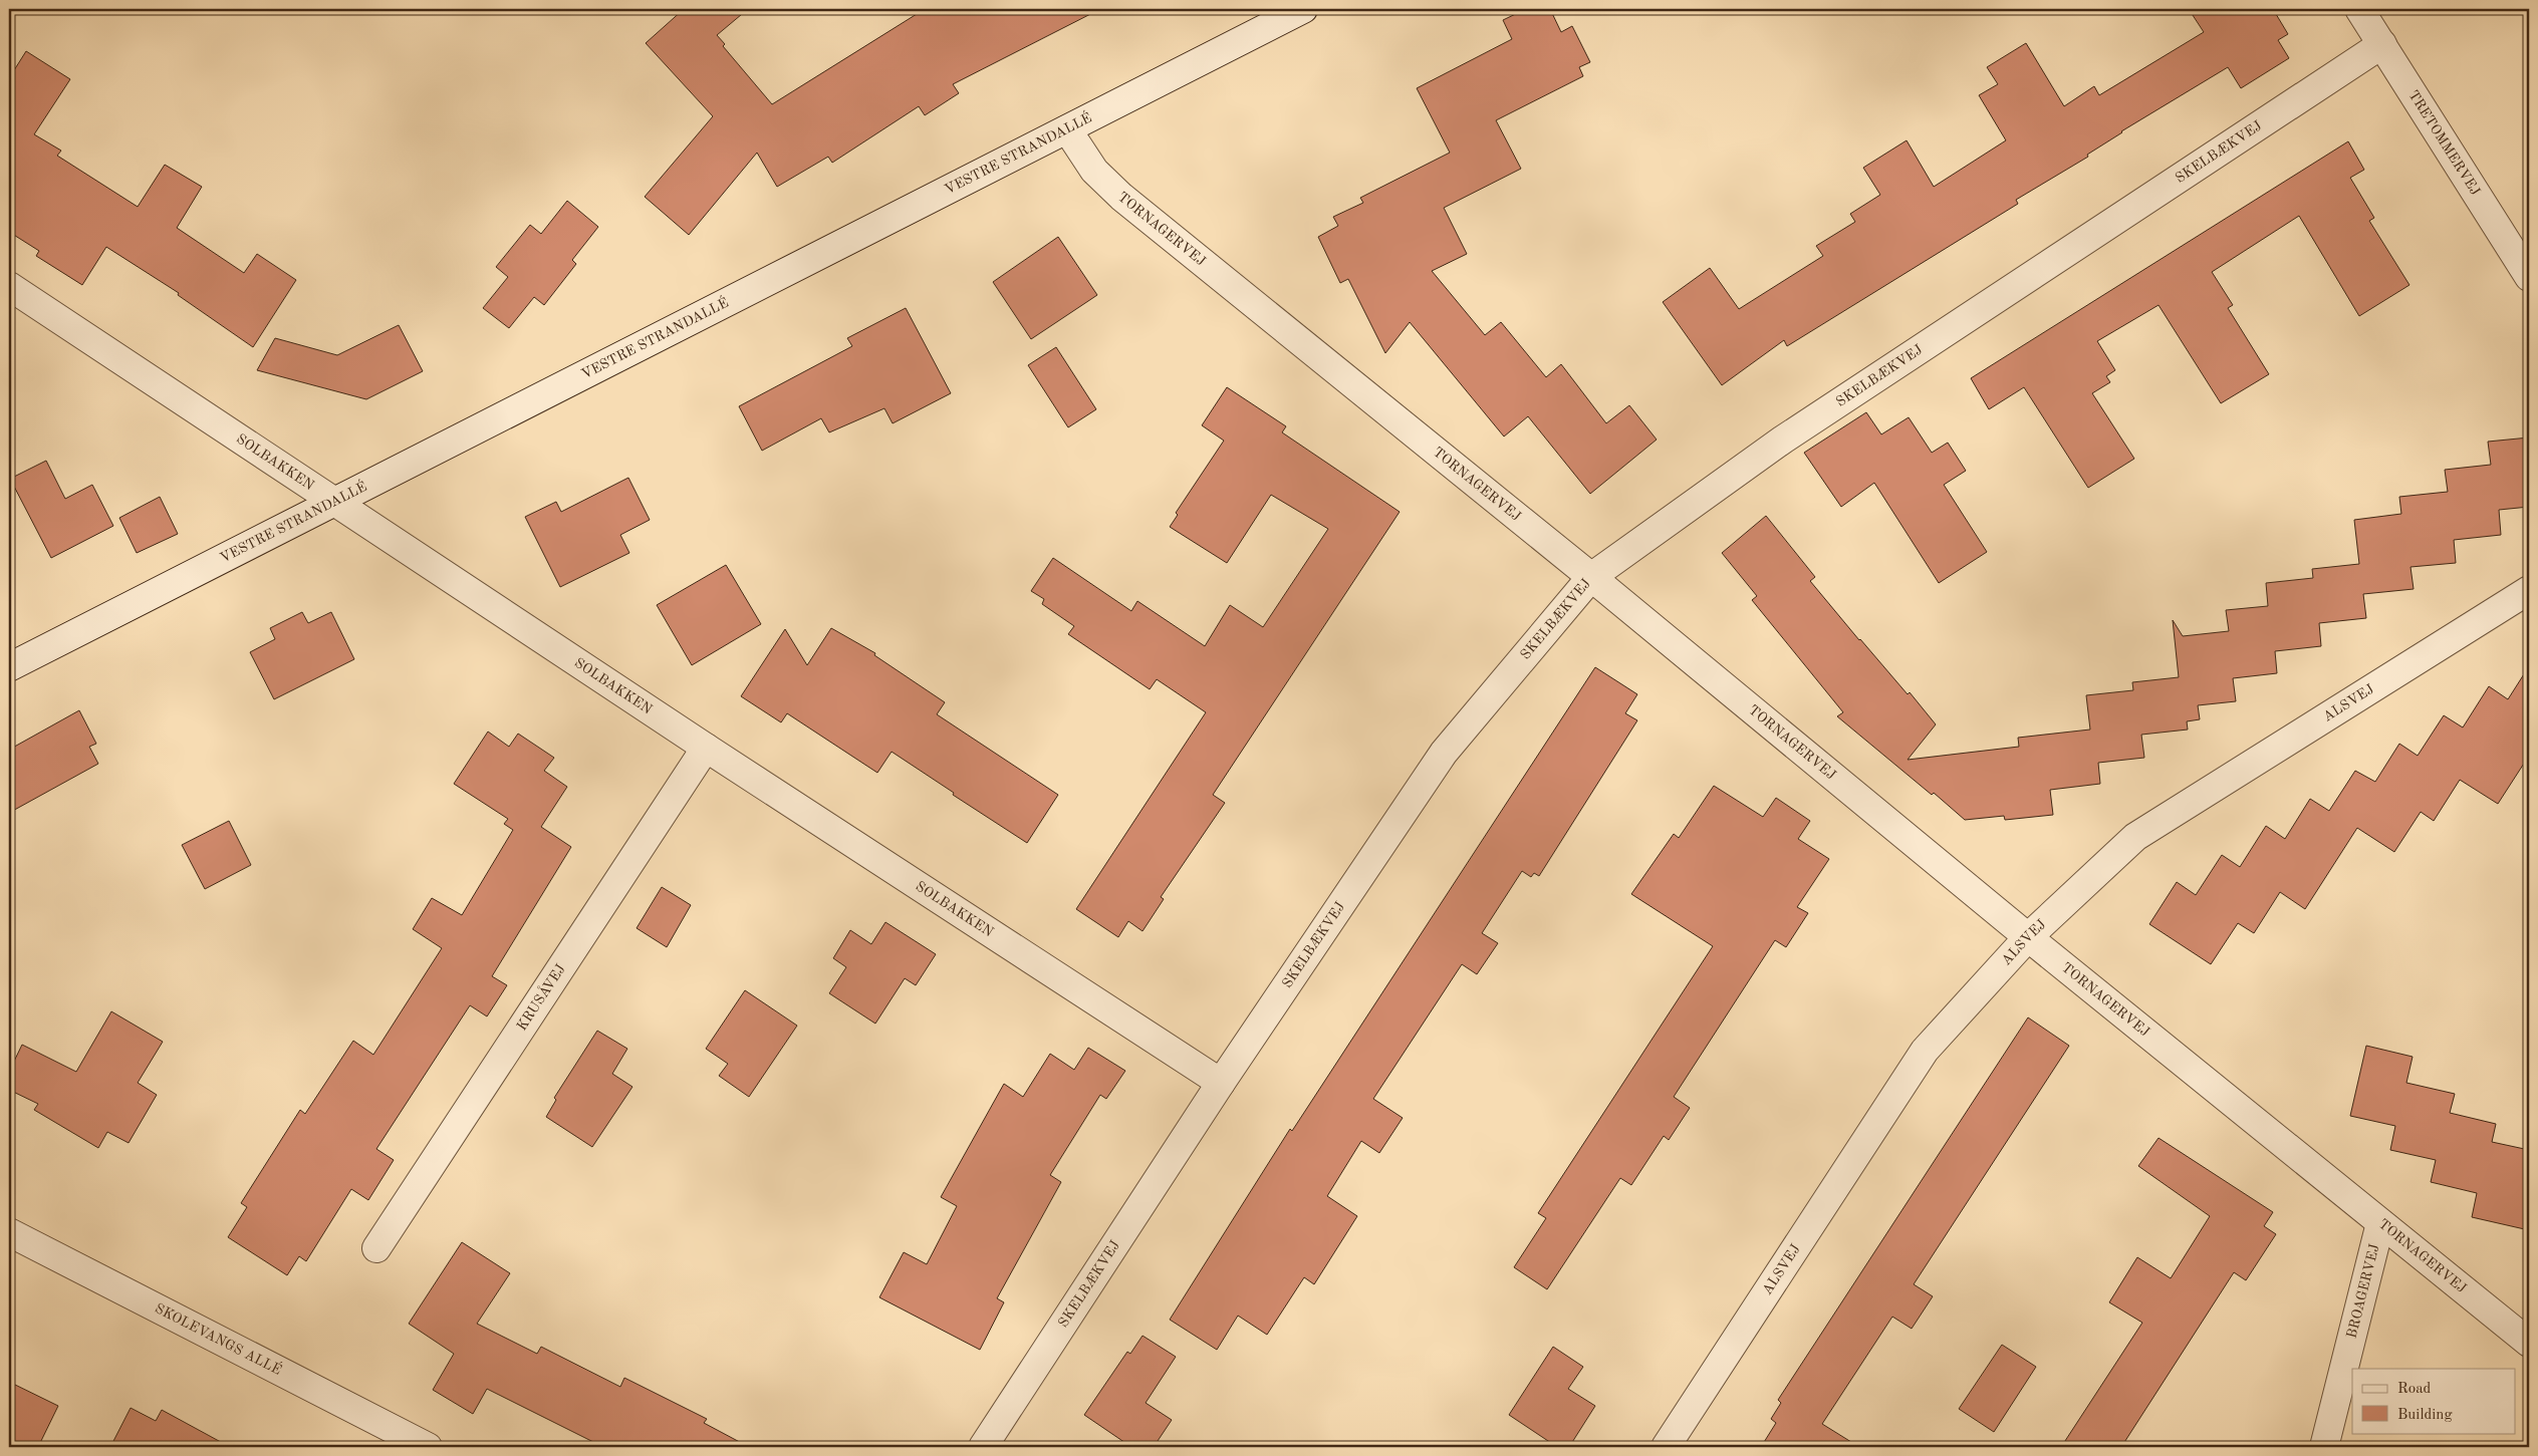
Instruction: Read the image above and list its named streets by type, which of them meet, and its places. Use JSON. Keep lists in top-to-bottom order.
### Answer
{
  "streets": {
    "street": [
      "TRETOMMERVEJ",
      "SKELBÆKVEJ",
      "VESTRE STRANDALLÉ",
      "TORNAGERVEJ",
      "SOLBAKKEN",
      "ALSVEJ",
      "KRUSÅVEJ",
      "BROAGERVEJ",
      "SKOLEVANGS ALLÉ"
    ]
  },
  "crossings": [
    ["TRETOMMERVEJ", "SKELBÆKVEJ"],
    ["SKELBÆKVEJ", "TORNAGERVEJ"],
    ["SKELBÆKVEJ", "SOLBAKKEN"],
    ["VESTRE STRANDALLÉ", "TORNAGERVEJ"],
    ["VESTRE STRANDALLÉ", "SOLBAKKEN"],
    ["TORNAGERVEJ", "ALSVEJ"],
    ["TORNAGERVEJ", "BROAGERVEJ"],
    ["SOLBAKKEN", "KRUSÅVEJ"]
  ],
  "legend": ["Road", "Building"]
}
